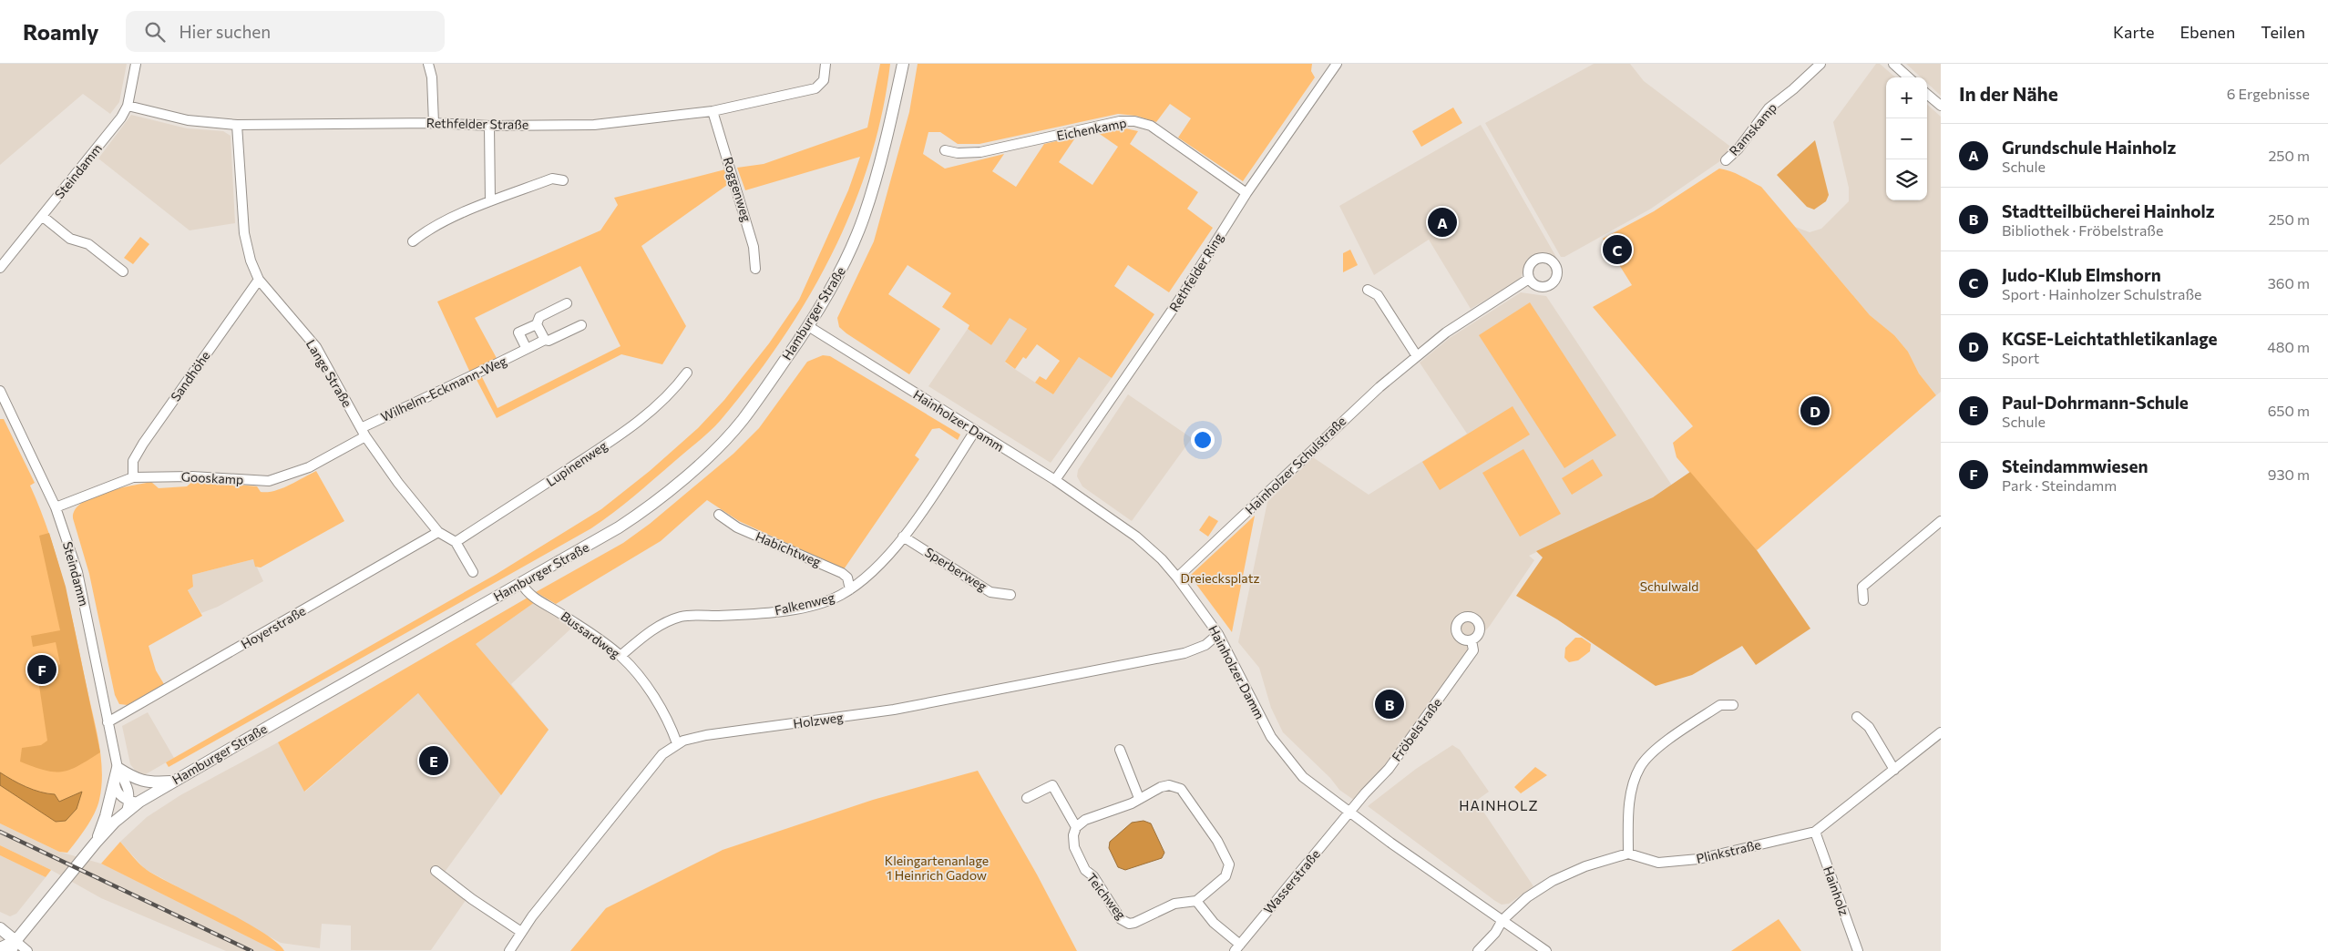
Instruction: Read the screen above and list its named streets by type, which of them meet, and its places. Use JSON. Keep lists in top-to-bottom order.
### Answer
{
  "streets": {
    "main road": ["Hamburger Straße"],
    "street": [
      "Rethfelder Straße",
      "Eichenkamp",
      "Ramskamp",
      "Steindamm",
      "Roggenweg",
      "Rethfelder Ring",
      "Lange Straße",
      "Sandhöhe",
      "Wilhelm-Eckmann-Weg",
      "Hainholzer Damm",
      "Lupinenweg",
      "Hainholzer Schulstraße",
      "Gooskamp",
      "Habichtweg",
      "Sperberweg",
      "Falkenweg",
      "Hoyerstraße",
      "Bussardweg",
      "Holzweg",
      "Fröbelstraße",
      "Plinkstraße",
      "Wasserstraße",
      "Hainholz",
      "Teichweg"
    ]
  },
  "crossings": [
    ["Rethfelder Straße", "Steindamm"],
    ["Rethfelder Straße", "Roggenweg"],
    ["Rethfelder Straße", "Lange Straße"],
    ["Eichenkamp", "Rethfelder Ring"],
    ["Steindamm", "Hamburger Straße"],
    ["Steindamm", "Gooskamp"],
    ["Steindamm", "Hoyerstraße"],
    ["Rethfelder Ring", "Hainholzer Damm"],
    ["Hamburger Straße", "Hainholzer Damm"],
    ["Hamburger Straße", "Bussardweg"],
    ["Lange Straße", "Sandhöhe"],
    ["Lange Straße", "Wilhelm-Eckmann-Weg"],
    ["Lange Straße", "Lupinenweg"],
    ["Lange Straße", "Gooskamp"],
    ["Lange Straße", "Hoyerstraße"],
    ["Sandhöhe", "Gooskamp"],
    ["Wilhelm-Eckmann-Weg", "Gooskamp"],
    ["Hainholzer Damm", "Hainholzer Schulstraße"],
    ["Hainholzer Damm", "Falkenweg"],
    ["Hainholzer Damm", "Holzweg"],
    ["Hainholzer Damm", "Fröbelstraße"],
    ["Hainholzer Damm", "Wasserstraße"],
    ["Habichtweg", "Falkenweg"],
    ["Sperberweg", "Falkenweg"],
    ["Falkenweg", "Bussardweg"],
    ["Bussardweg", "Holzweg"],
    ["Fröbelstraße", "Wasserstraße"],
    ["Plinkstraße", "Hainholz"]
  ],
  "districts": ["HAINHOLZ"],
  "parks": ["Dreiecksplatz", "Schulwald", "Kleingartenanlage 1 Heinrich Gadow"],
  "page": {
    "header": "Roamly",
    "search": "Hier suchen",
    "nav": ["Karte", "Ebenen", "Teilen"],
    "heading": ["In der Nähe", "6 Ergebnisse"],
    "map_buttons": ["+", "−"],
    "list": [
      {
        "mark": "A",
        "name": "Grundschule Hainholz",
        "note": "Schule",
        "value": "250 m"
      },
      {
        "mark": "B",
        "name": "Stadtteilbücherei Hainholz",
        "note": "Bibliothek · Fröbelstraße",
        "value": "250 m"
      },
      {
        "mark": "C",
        "name": "Judo-Klub Elmshorn",
        "note": "Sport · Hainholzer Schulstraße",
        "value": "360 m"
      },
      {
        "mark": "D",
        "name": "KGSE-Leichtathletikanlage",
        "note": "Sport",
        "value": "480 m"
      },
      {
        "mark": "E",
        "name": "Paul-Dohrmann-Schule",
        "note": "Schule",
        "value": "650 m"
      },
      {
        "mark": "F",
        "name": "Steindammwiesen",
        "note": "Park · Steindamm",
        "value": "930 m"
      }
    ],
    "pins": [
      "A",
      "C",
      "D",
      "F",
      "B",
      "E"
    ]
  }
}
